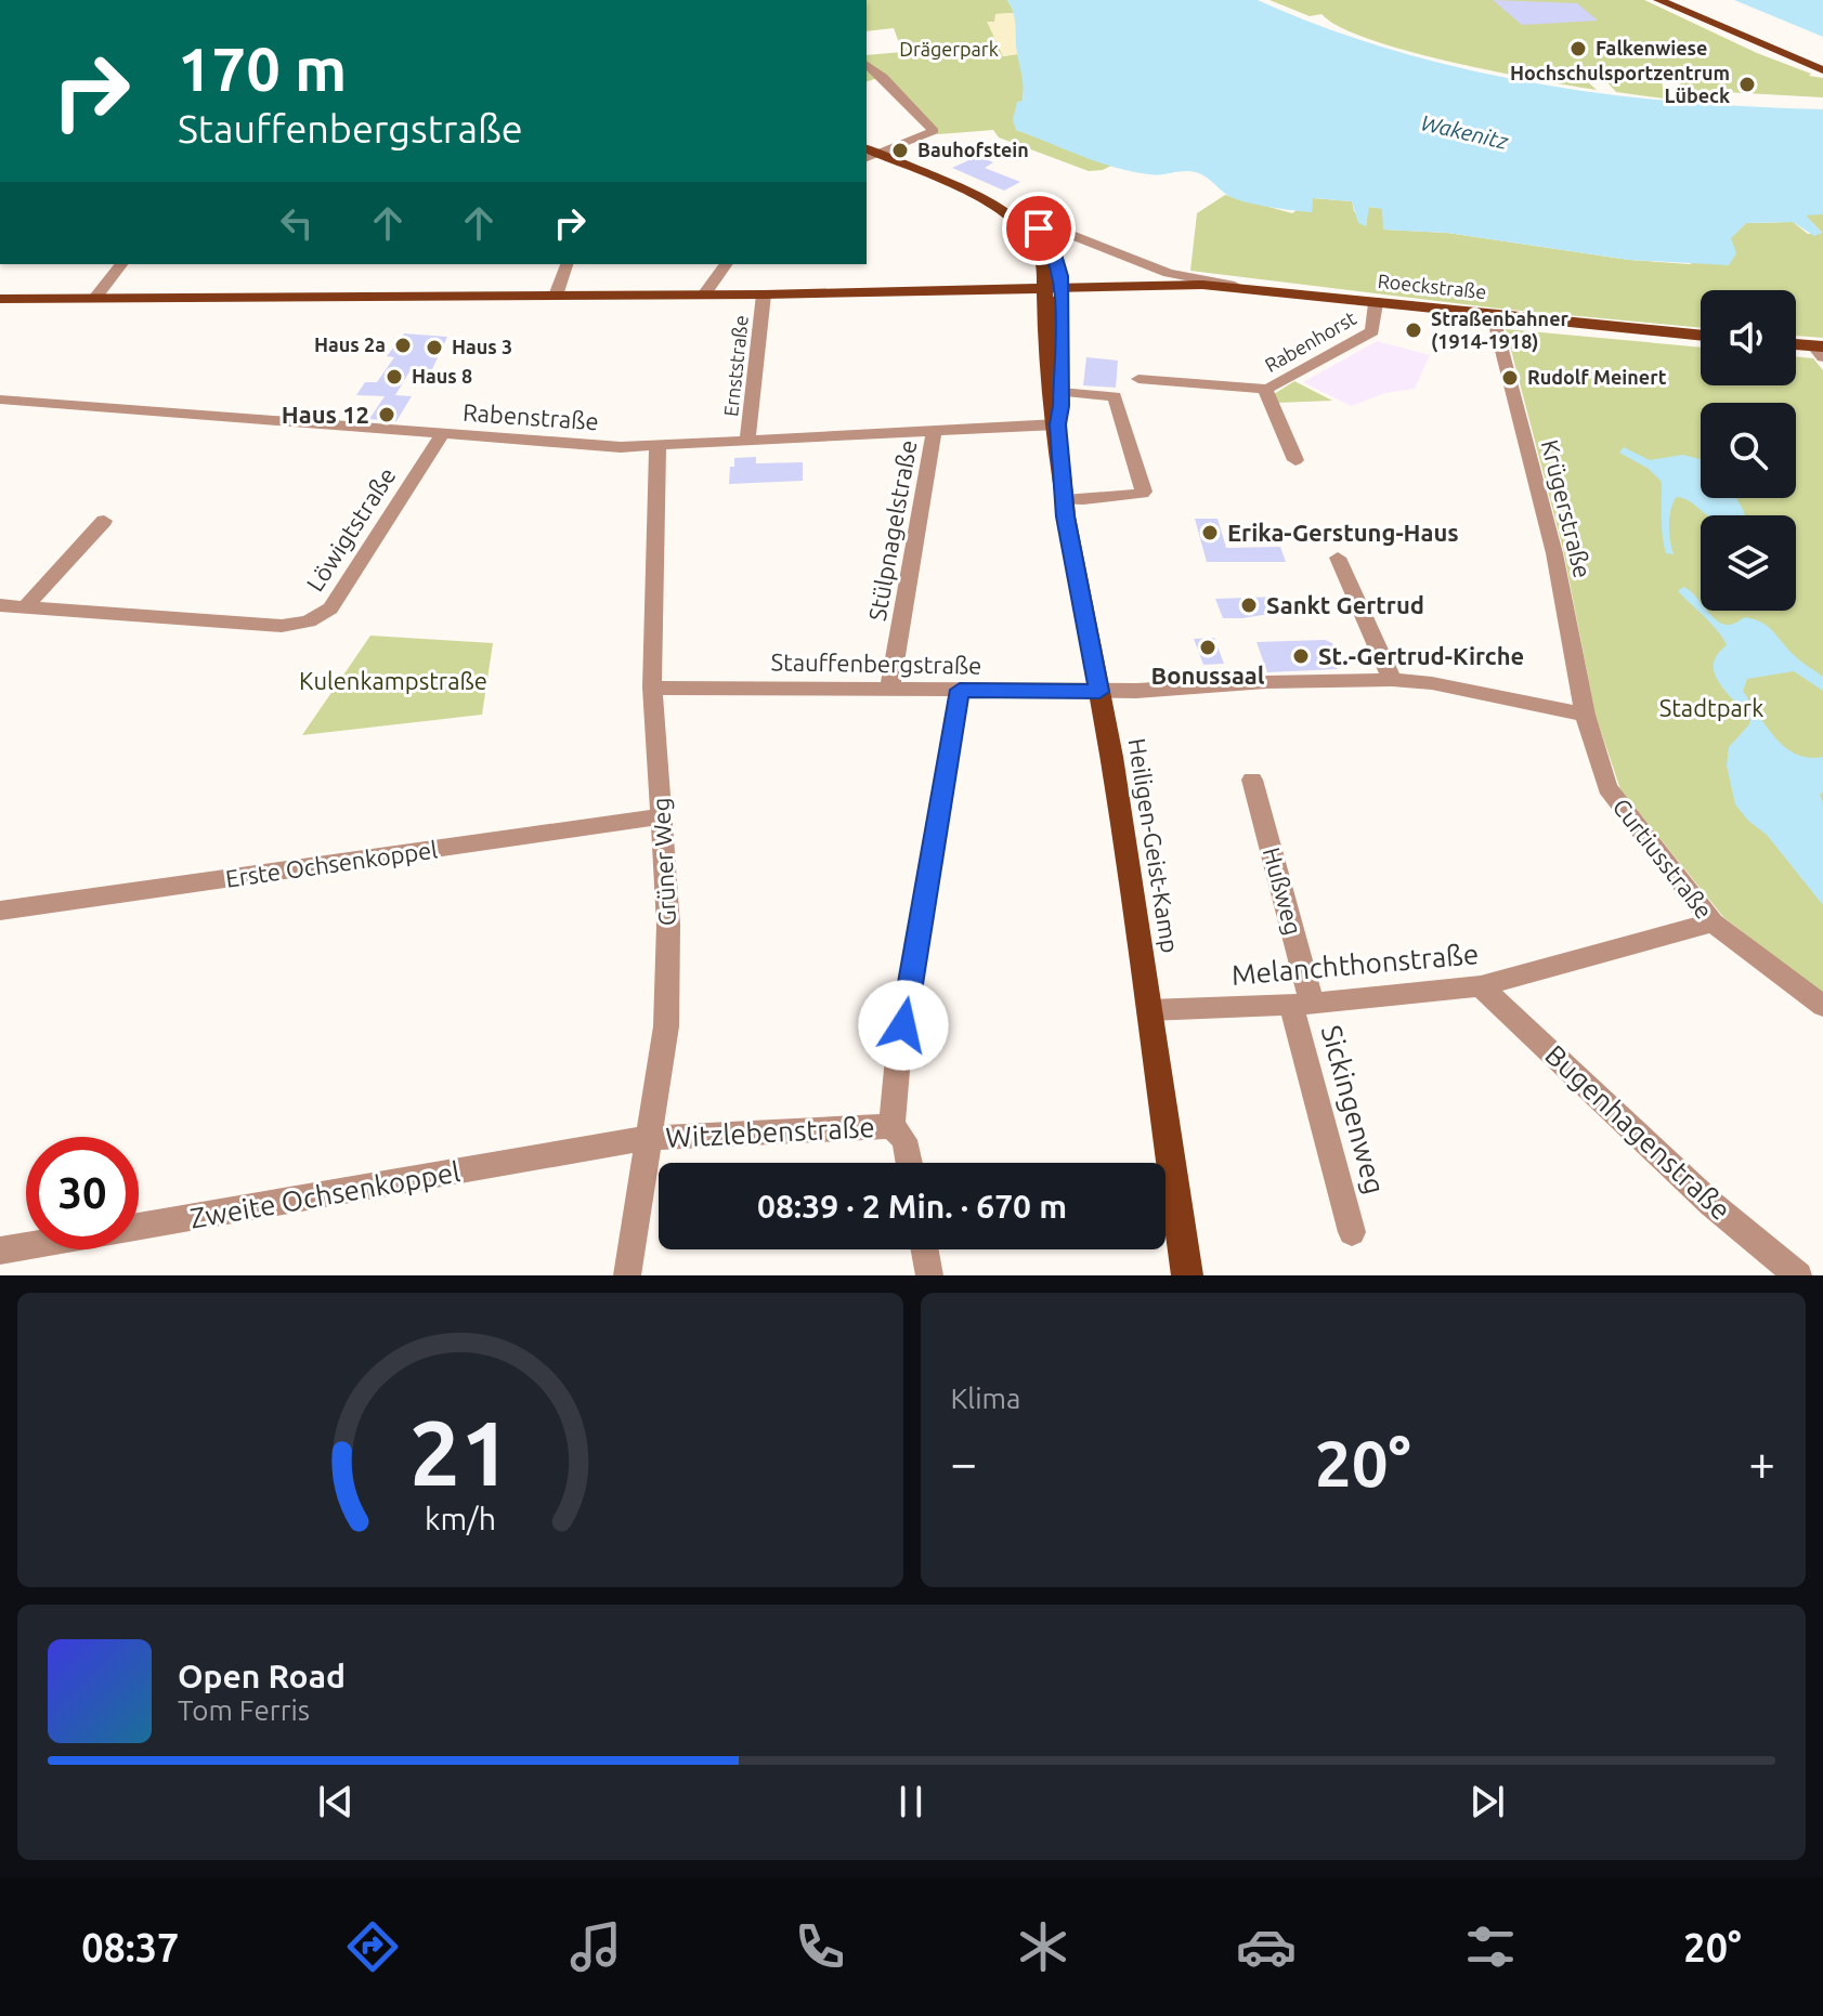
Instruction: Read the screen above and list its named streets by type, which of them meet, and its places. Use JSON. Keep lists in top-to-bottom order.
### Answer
{
  "streets": {
    "main road": ["Roeckstraße", "Heiligen-Geist-Kamp"],
    "street": [
      "Rabenhorst",
      "Ernststraße",
      "Rabenstraße",
      "Krügerstraße",
      "Löwigtstraße",
      "Stülpnagelstraße",
      "Stauffenbergstraße",
      "Curtiusstraße",
      "Grüner Weg",
      "Erste Ochsenkoppel",
      "Hußweg",
      "Melanchthonstraße",
      "Sickingenweg",
      "Witzlebenstraße",
      "Bugenhagenstraße",
      "Zweite Ochsenkoppel"
    ]
  },
  "crossings": [
    ["Roeckstraße", "Rabenhorst"],
    ["Roeckstraße", "Krügerstraße"],
    ["Ernststraße", "Rabenstraße"],
    ["Rabenstraße", "Löwigtstraße"],
    ["Rabenstraße", "Stülpnagelstraße"],
    ["Rabenstraße", "Heiligen-Geist-Kamp"],
    ["Rabenstraße", "Grüner Weg"],
    ["Krügerstraße", "Stauffenbergstraße"],
    ["Krügerstraße", "Curtiusstraße"],
    ["Stülpnagelstraße", "Stauffenbergstraße"],
    ["Stauffenbergstraße", "Heiligen-Geist-Kamp"],
    ["Stauffenbergstraße", "Curtiusstraße"],
    ["Stauffenbergstraße", "Grüner Weg"],
    ["Heiligen-Geist-Kamp", "Melanchthonstraße"],
    ["Curtiusstraße", "Melanchthonstraße"],
    ["Grüner Weg", "Erste Ochsenkoppel"],
    ["Grüner Weg", "Witzlebenstraße"],
    ["Grüner Weg", "Zweite Ochsenkoppel"],
    ["Hußweg", "Melanchthonstraße"],
    ["Hußweg", "Sickingenweg"],
    ["Melanchthonstraße", "Sickingenweg"],
    ["Melanchthonstraße", "Bugenhagenstraße"],
    ["Witzlebenstraße", "Zweite Ochsenkoppel"]
  ],
  "water": ["Wakenitz"],
  "parks": ["Drägerpark", "Kulenkampstraße", "Stadtpark"],
  "places": [
    "Falkenwiese",
    "Hochschulsportzentrum Lübeck",
    "Bauhofstein",
    "Straßenbahner (1914-1918)",
    "Haus 2a",
    "Haus 3",
    "Haus 8",
    "Rudolf Meinert",
    "Haus 12",
    "Erika-Gerstung-Haus",
    "Sankt Gertrud",
    "Bonussaal",
    "St.-Gertrud-Kirche"
  ],
  "page": {
    "turn": ["170 m", "Stauffenbergstraße"],
    "limit": "30",
    "trip": "08:39 · 2 Min. · 670 m",
    "tile": "Klima",
    "heat": ["−", "20°", "+"],
    "song": ["Open Road", "Tom Ferris"],
    "tabs": ["08:37", "20°"],
    "gauge": ["21", "km/h"]
  }
}
